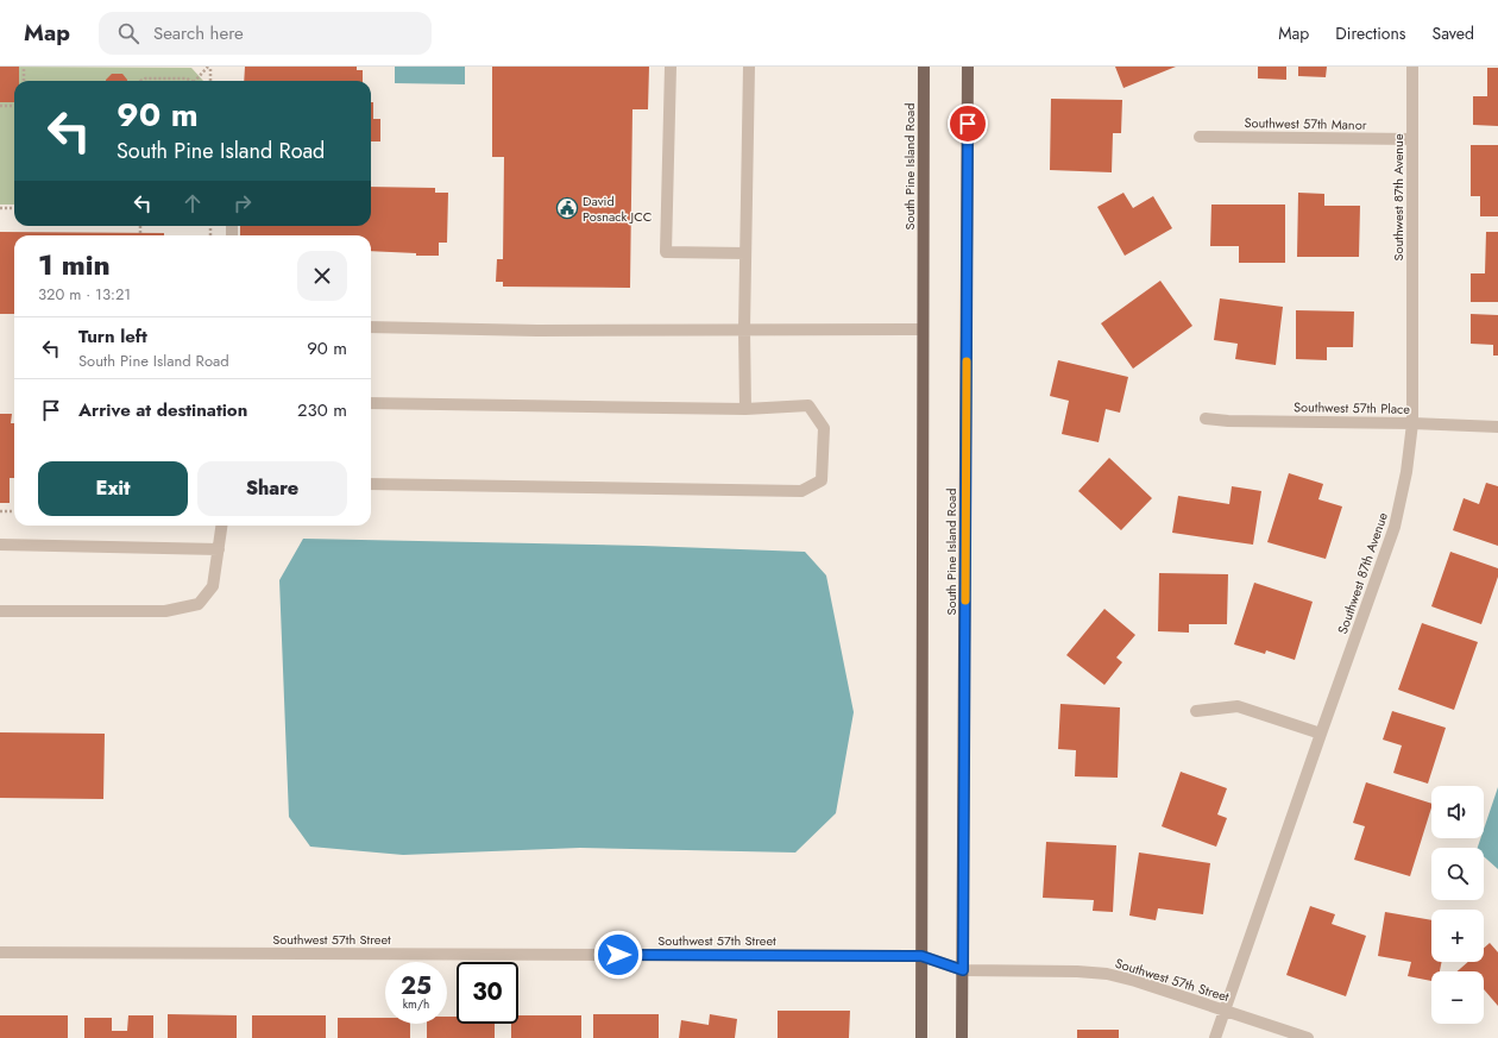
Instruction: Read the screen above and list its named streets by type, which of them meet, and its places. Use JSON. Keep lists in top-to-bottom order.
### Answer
{
  "streets": {
    "main road": ["South Pine Island Road"],
    "street": [
      "Southwest 57th Manor",
      "Southwest 87th Avenue",
      "Southwest 57th Place",
      "Southwest 57th Street"
    ]
  },
  "crossings": [
    ["Southwest 57th Manor", "Southwest 87th Avenue"],
    ["South Pine Island Road", "Southwest 57th Street"],
    ["Southwest 87th Avenue", "Southwest 57th Place"],
    ["Southwest 87th Avenue", "Southwest 57th Street"]
  ],
  "places": {
    "public building": ["David Posnack JCC"]
  },
  "page": {
    "header": "Map",
    "search": "Search here",
    "nav": ["Map", "Directions", "Saved"],
    "turn": ["90 m", "South Pine Island Road"],
    "heading": ["1 min", "320 m · 13:21"],
    "list": [
      {
        "name": "Turn left",
        "note": "South Pine Island Road",
        "value": "90 m"
      },
      {
        "name": "Arrive at destination",
        "value": "230 m"
      }
    ],
    "buttons": ["Exit", "Share"],
    "map_buttons": ["+", "−"],
    "speed": "25 km/h",
    "limit": "30"
  }
}
